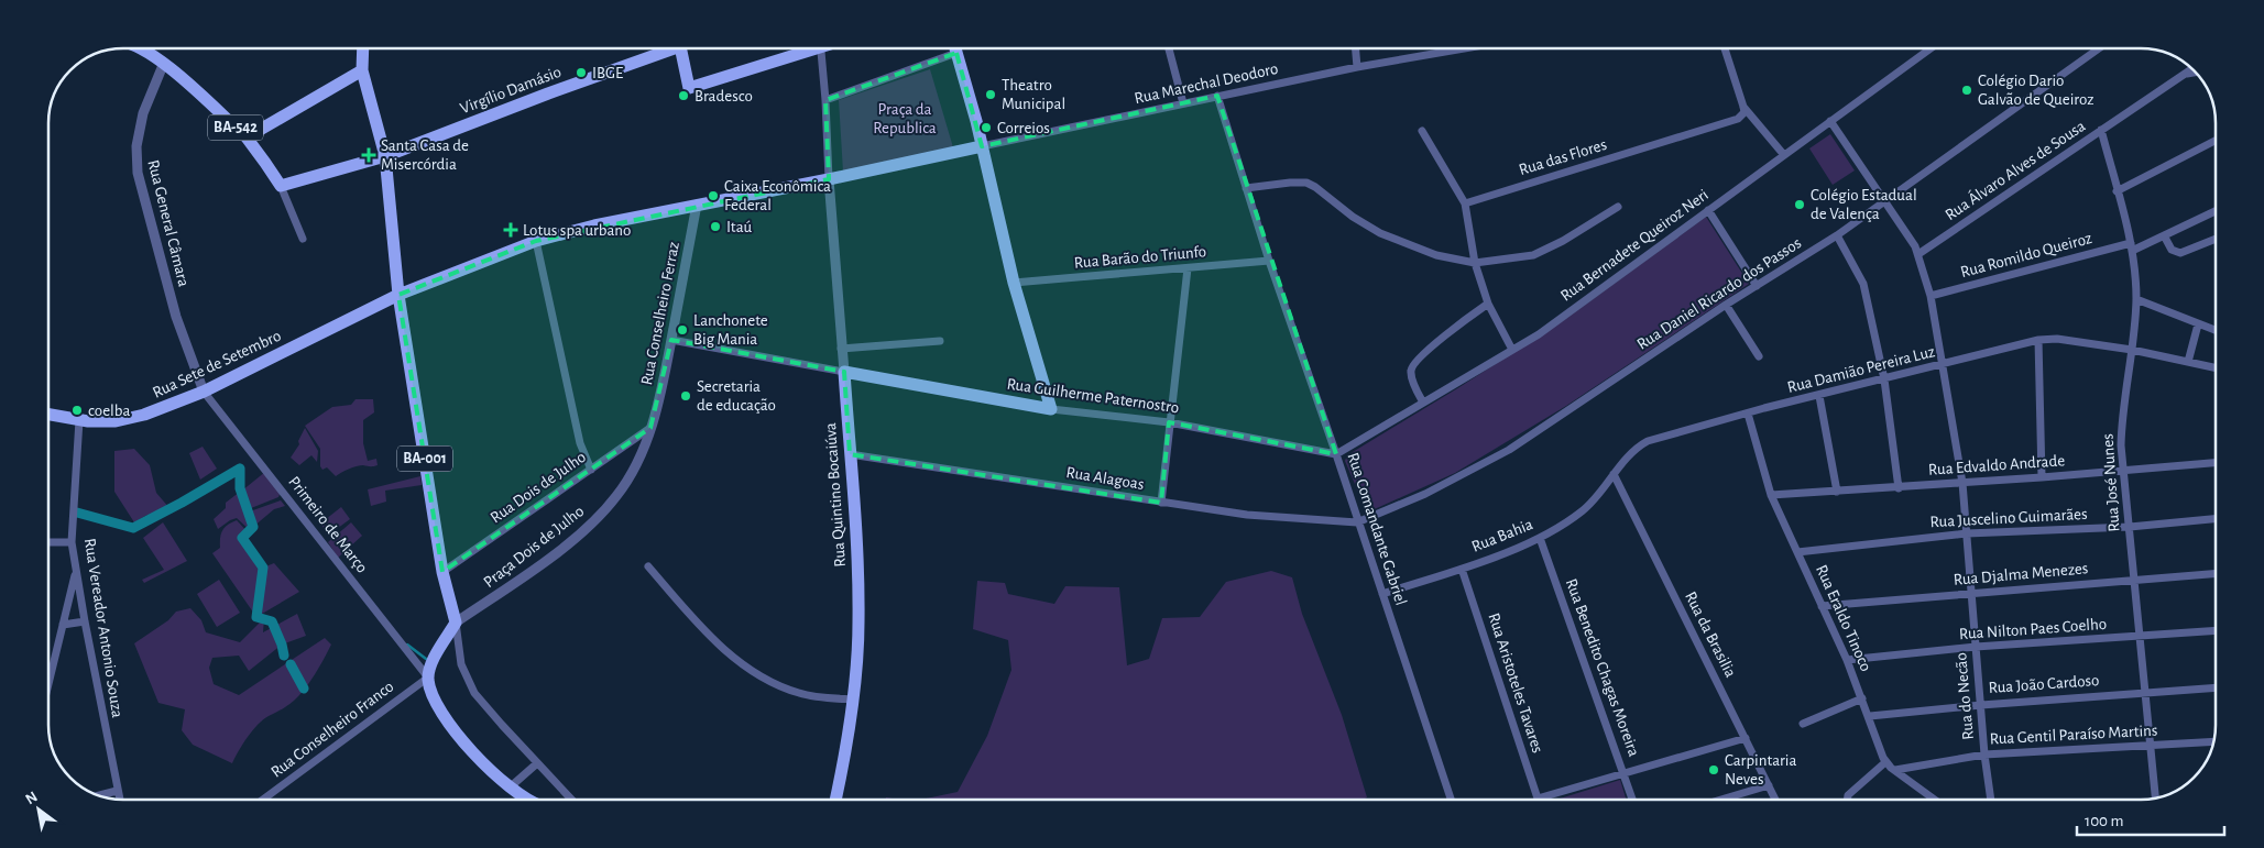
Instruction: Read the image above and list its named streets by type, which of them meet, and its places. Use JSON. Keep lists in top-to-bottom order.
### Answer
{
  "streets": {
    "main road": [
      "Virgílio Damásio",
      "BA-542",
      "Rua Sete de Setembro",
      "Rua Guilherme Paternostro",
      "BA-001",
      "Rua Quintino Bocaiúva"
    ],
    "street": [
      "Rua Marechal Deodoro",
      "Rua das Flores",
      "Rua Álvaro Alves de Sousa",
      "Rua General Câmara",
      "Rua Bernadete Queiroz Neri",
      "Rua Romildo Queiroz",
      "Rua Barão do Triunfo",
      "Rua Daniel Ricardo dos Passos",
      "Rua Conselheiro Ferraz",
      "Rua Damião Pereira Luz",
      "Rua Edvaldo Andrade",
      "Rua Alagoas",
      "Rua José Nunes",
      "Rua Dois de Julho",
      "Rua Juscelino Guimarães",
      "Primeiro de Março",
      "Rua Comandante Gabriel",
      "Rua Bahia",
      "Praça Dois de Julho",
      "Rua Djalma Menezes",
      "Rua Eraldo Tinoco",
      "Rua Vereador Antonio Souza",
      "Rua Nilton Paes Coelho",
      "Rua da Brasilia",
      "Rua Benedito Chagas Moreira",
      "Rua Aristoteles Tavares",
      "Rua João Cardoso",
      "Rua do Necão",
      "Rua Conselheiro Franco",
      "Rua Gentil Paraíso Martins"
    ]
  },
  "crossings": [
    ["Rua Marechal Deodoro", "Rua Sete de Setembro"],
    ["Rua Marechal Deodoro", "Rua Comandante Gabriel"],
    ["Virgílio Damásio", "BA-001"],
    ["BA-542", "Rua General Câmara"],
    ["BA-542", "BA-001"],
    ["Rua Álvaro Alves de Sousa", "Rua José Nunes"],
    ["Rua Álvaro Alves de Sousa", "Rua do Necão"],
    ["Rua General Câmara", "Rua Sete de Setembro"],
    ["Rua General Câmara", "Primeiro de Março"],
    ["Rua Bernadete Queiroz Neri", "Rua Guilherme Paternostro"],
    ["Rua Bernadete Queiroz Neri", "Rua Comandante Gabriel"],
    ["Rua Bernadete Queiroz Neri", "Rua do Necão"],
    ["Rua Romildo Queiroz", "Rua José Nunes"],
    ["Rua Romildo Queiroz", "Rua do Necão"],
    ["Rua Barão do Triunfo", "Rua Comandante Gabriel"],
    ["Rua Daniel Ricardo dos Passos", "Rua Alagoas"],
    ["Rua Daniel Ricardo dos Passos", "Rua Comandante Gabriel"],
    ["Rua Daniel Ricardo dos Passos", "Rua do Necão"],
    ["Rua Conselheiro Ferraz", "Rua Sete de Setembro"],
    ["Rua Conselheiro Ferraz", "Rua Dois de Julho"],
    ["Rua Conselheiro Ferraz", "Praça Dois de Julho"],
    ["Rua Sete de Setembro", "BA-001"],
    ["Rua Sete de Setembro", "Rua Quintino Bocaiúva"],
    ["Rua Sete de Setembro", "Primeiro de Março"],
    ["Rua Sete de Setembro", "Rua Vereador Antonio Souza"],
    ["Rua Damião Pereira Luz", "Rua José Nunes"],
    ["Rua Damião Pereira Luz", "Rua Bahia"],
    ["Rua Damião Pereira Luz", "Rua Eraldo Tinoco"],
    ["Rua Damião Pereira Luz", "Rua da Brasilia"],
    ["Rua Damião Pereira Luz", "Rua do Necão"],
    ["Rua Guilherme Paternostro", "Rua Quintino Bocaiúva"],
    ["Rua Guilherme Paternostro", "Rua Comandante Gabriel"],
    ["BA-001", "Rua Dois de Julho"],
    ["BA-001", "Praça Dois de Julho"],
    ["Rua Edvaldo Andrade", "Rua José Nunes"],
    ["Rua Edvaldo Andrade", "Rua Eraldo Tinoco"],
    ["Rua Edvaldo Andrade", "Rua do Necão"],
    ["Rua Alagoas", "Rua Quintino Bocaiúva"],
    ["Rua Alagoas", "Rua Comandante Gabriel"],
    ["Rua José Nunes", "Rua Juscelino Guimarães"],
    ["Rua José Nunes", "Rua Djalma Menezes"],
    ["Rua José Nunes", "Rua Nilton Paes Coelho"],
    ["Rua José Nunes", "Rua João Cardoso"],
    ["Rua José Nunes", "Rua Gentil Paraíso Martins"],
    ["Rua Dois de Julho", "Praça Dois de Julho"],
    ["Rua Juscelino Guimarães", "Rua Eraldo Tinoco"],
    ["Rua Juscelino Guimarães", "Rua do Necão"],
    ["Primeiro de Março", "Rua Conselheiro Franco"],
    ["Rua Comandante Gabriel", "Rua Bahia"],
    ["Rua Bahia", "Rua da Brasilia"],
    ["Rua Bahia", "Rua Benedito Chagas Moreira"],
    ["Rua Bahia", "Rua Aristoteles Tavares"],
    ["Rua Djalma Menezes", "Rua Eraldo Tinoco"],
    ["Rua Djalma Menezes", "Rua do Necão"],
    ["Rua Eraldo Tinoco", "Rua Nilton Paes Coelho"],
    ["Rua Eraldo Tinoco", "Rua João Cardoso"],
    ["Rua Nilton Paes Coelho", "Rua do Necão"],
    ["Rua João Cardoso", "Rua do Necão"],
    ["Rua do Necão", "Rua Gentil Paraíso Martins"]
  ],
  "parks": ["Praça da Republica"],
  "places": {
    "other": [
      "IBGE",
      "Colégio Dario Galvão de Queiroz",
      "Theatro Municipal",
      "Bradesco",
      "Correios",
      "Caixa Econômica Federal",
      "Colégio Estadual de Valença",
      "Itaú",
      "Lanchonete Big Mania",
      "Secretaria de educação",
      "coelba",
      "Carpintaria Neves"
    ],
    "health": ["Santa Casa de Misercórdia", "Lotus spa urbano"]
  },
  "scale_bar": "100 m",
  "north": "top left"
}
